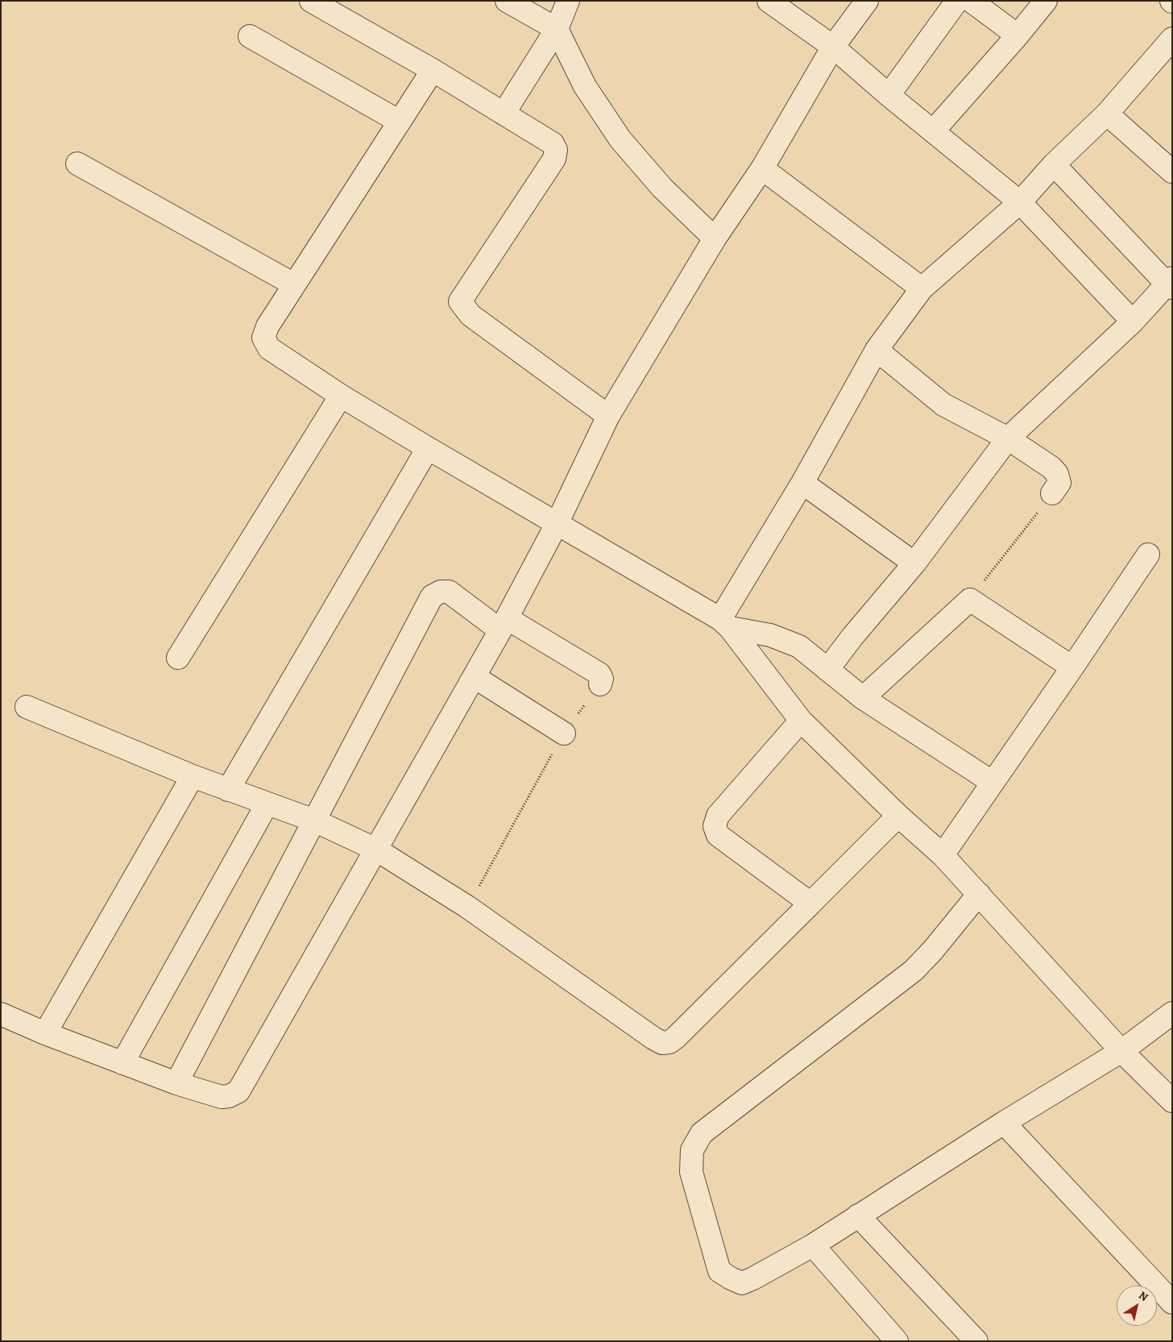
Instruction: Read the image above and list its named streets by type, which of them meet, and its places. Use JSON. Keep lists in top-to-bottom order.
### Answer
{
  "north": "top right"
}
